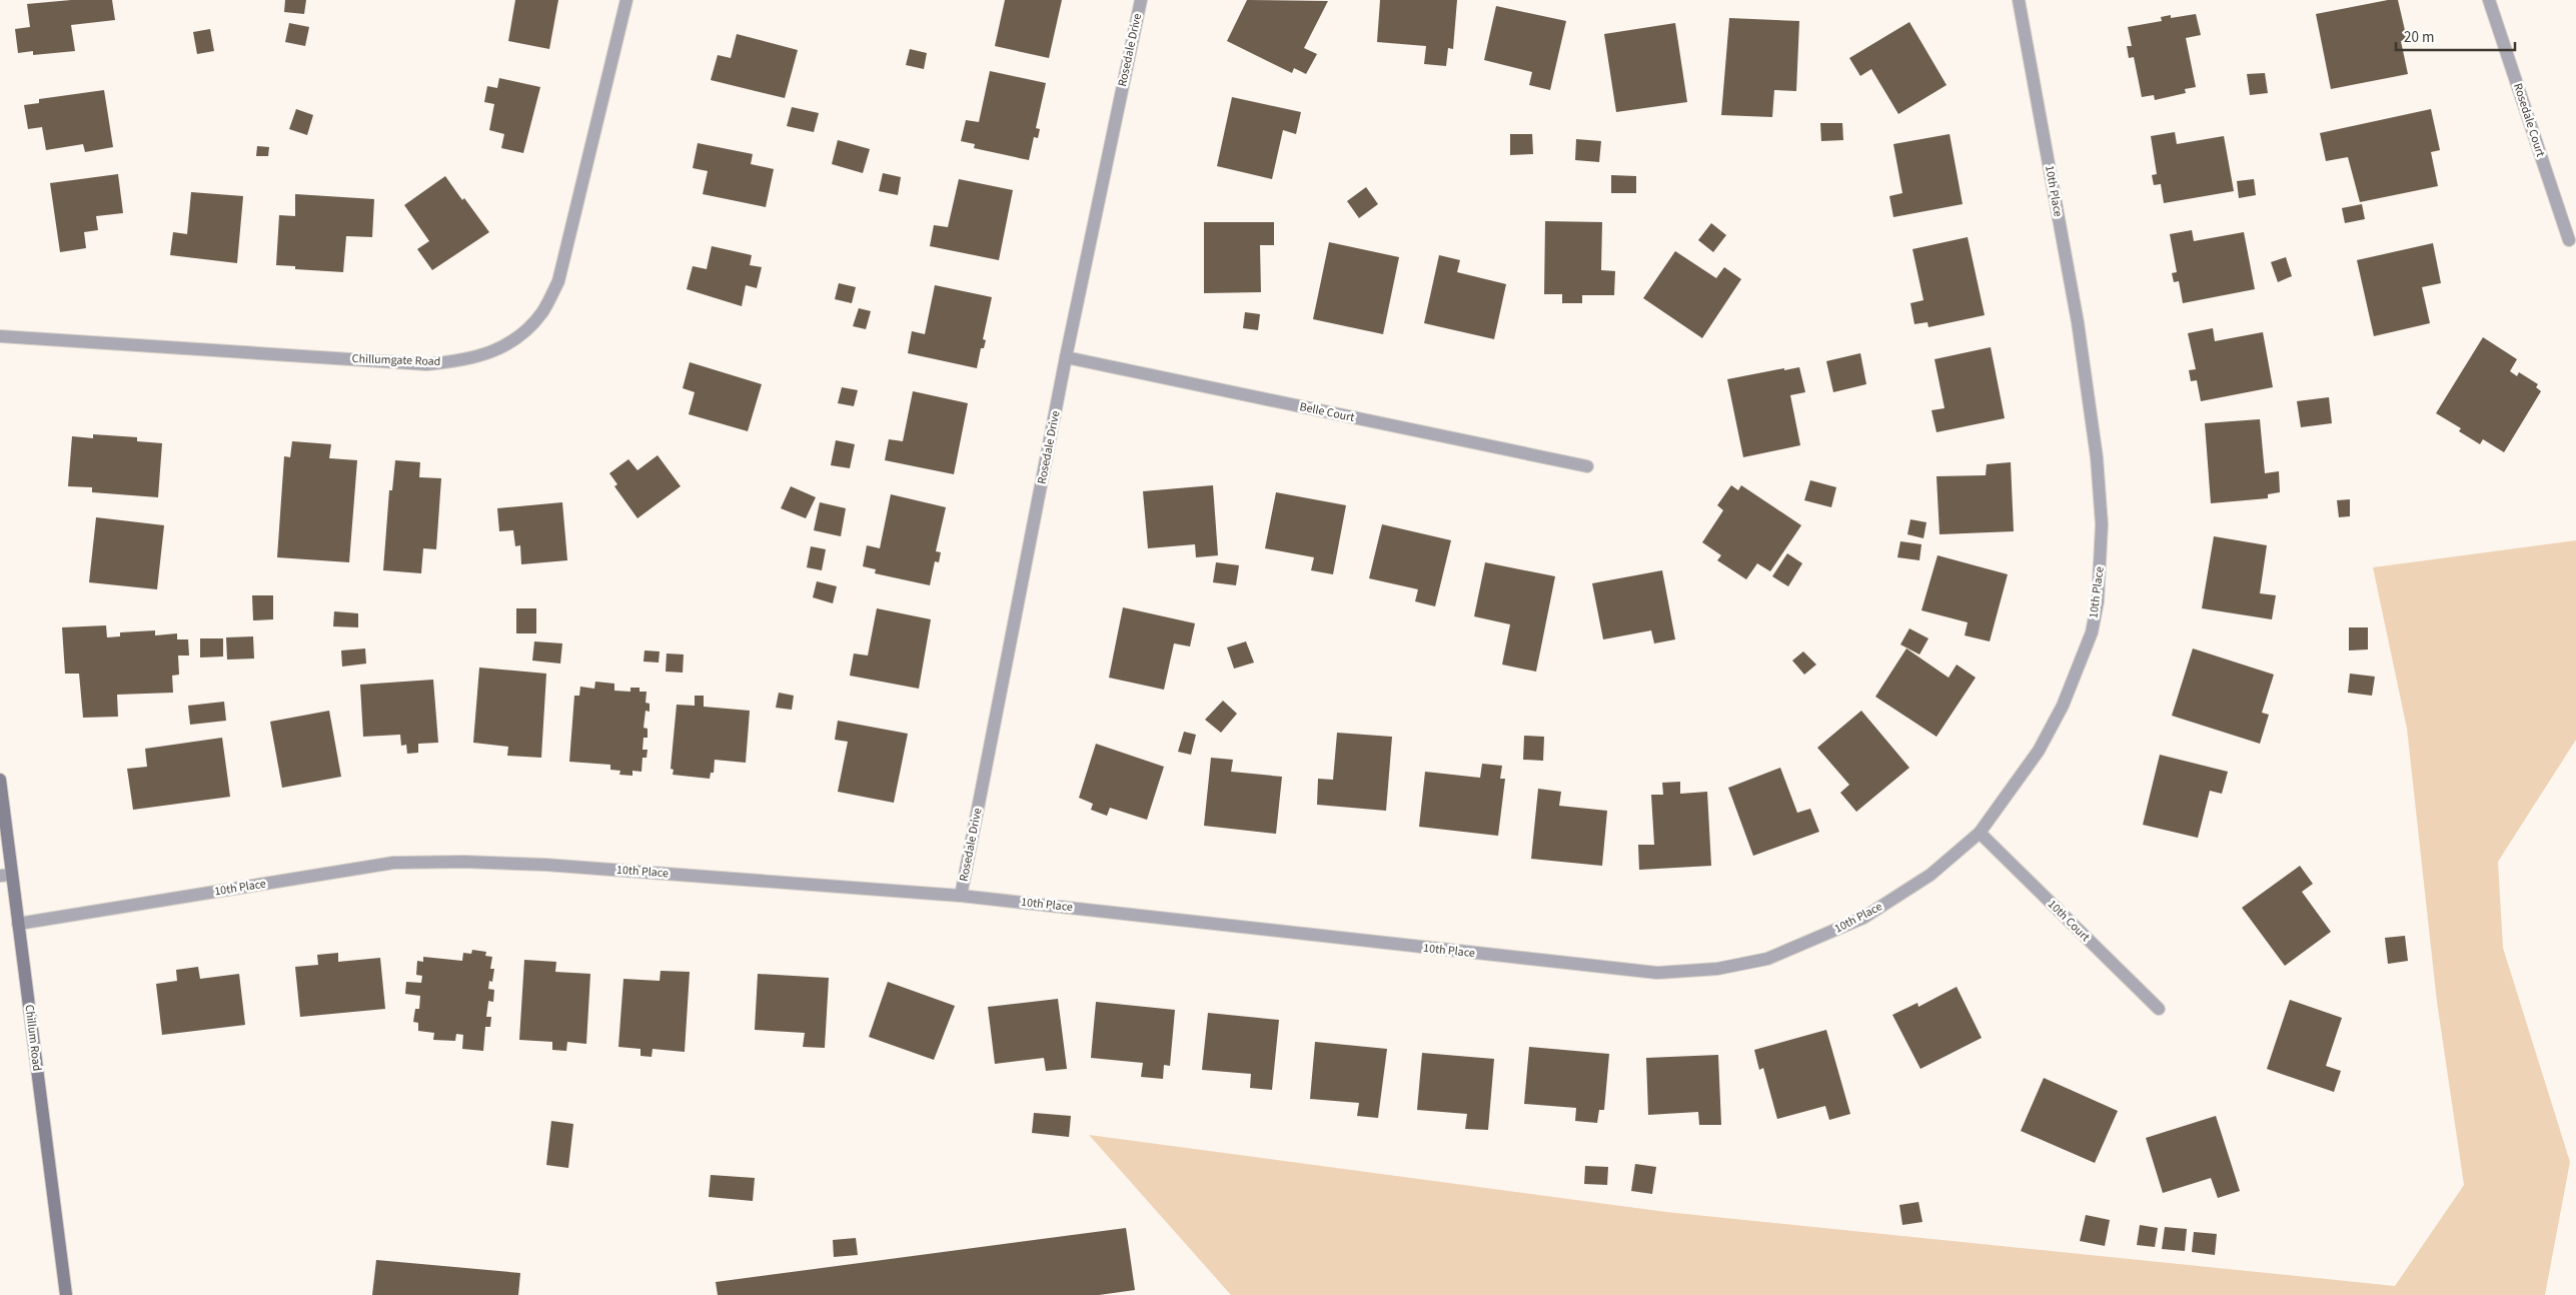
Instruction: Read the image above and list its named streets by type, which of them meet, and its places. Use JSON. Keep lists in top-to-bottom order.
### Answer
{
  "streets": {
    "main road": ["Chillum Road"],
    "street": [
      "Rosedale Drive",
      "Rosedale Court",
      "10th Place",
      "Chillumgate Road",
      "Belle Court",
      "10th Court"
    ]
  },
  "crossings": [
    ["Rosedale Drive", "10th Place"],
    ["Rosedale Drive", "Belle Court"],
    ["10th Place", "10th Court"],
    ["10th Place", "Chillum Road"]
  ],
  "scale_bar": "20 m"
}
